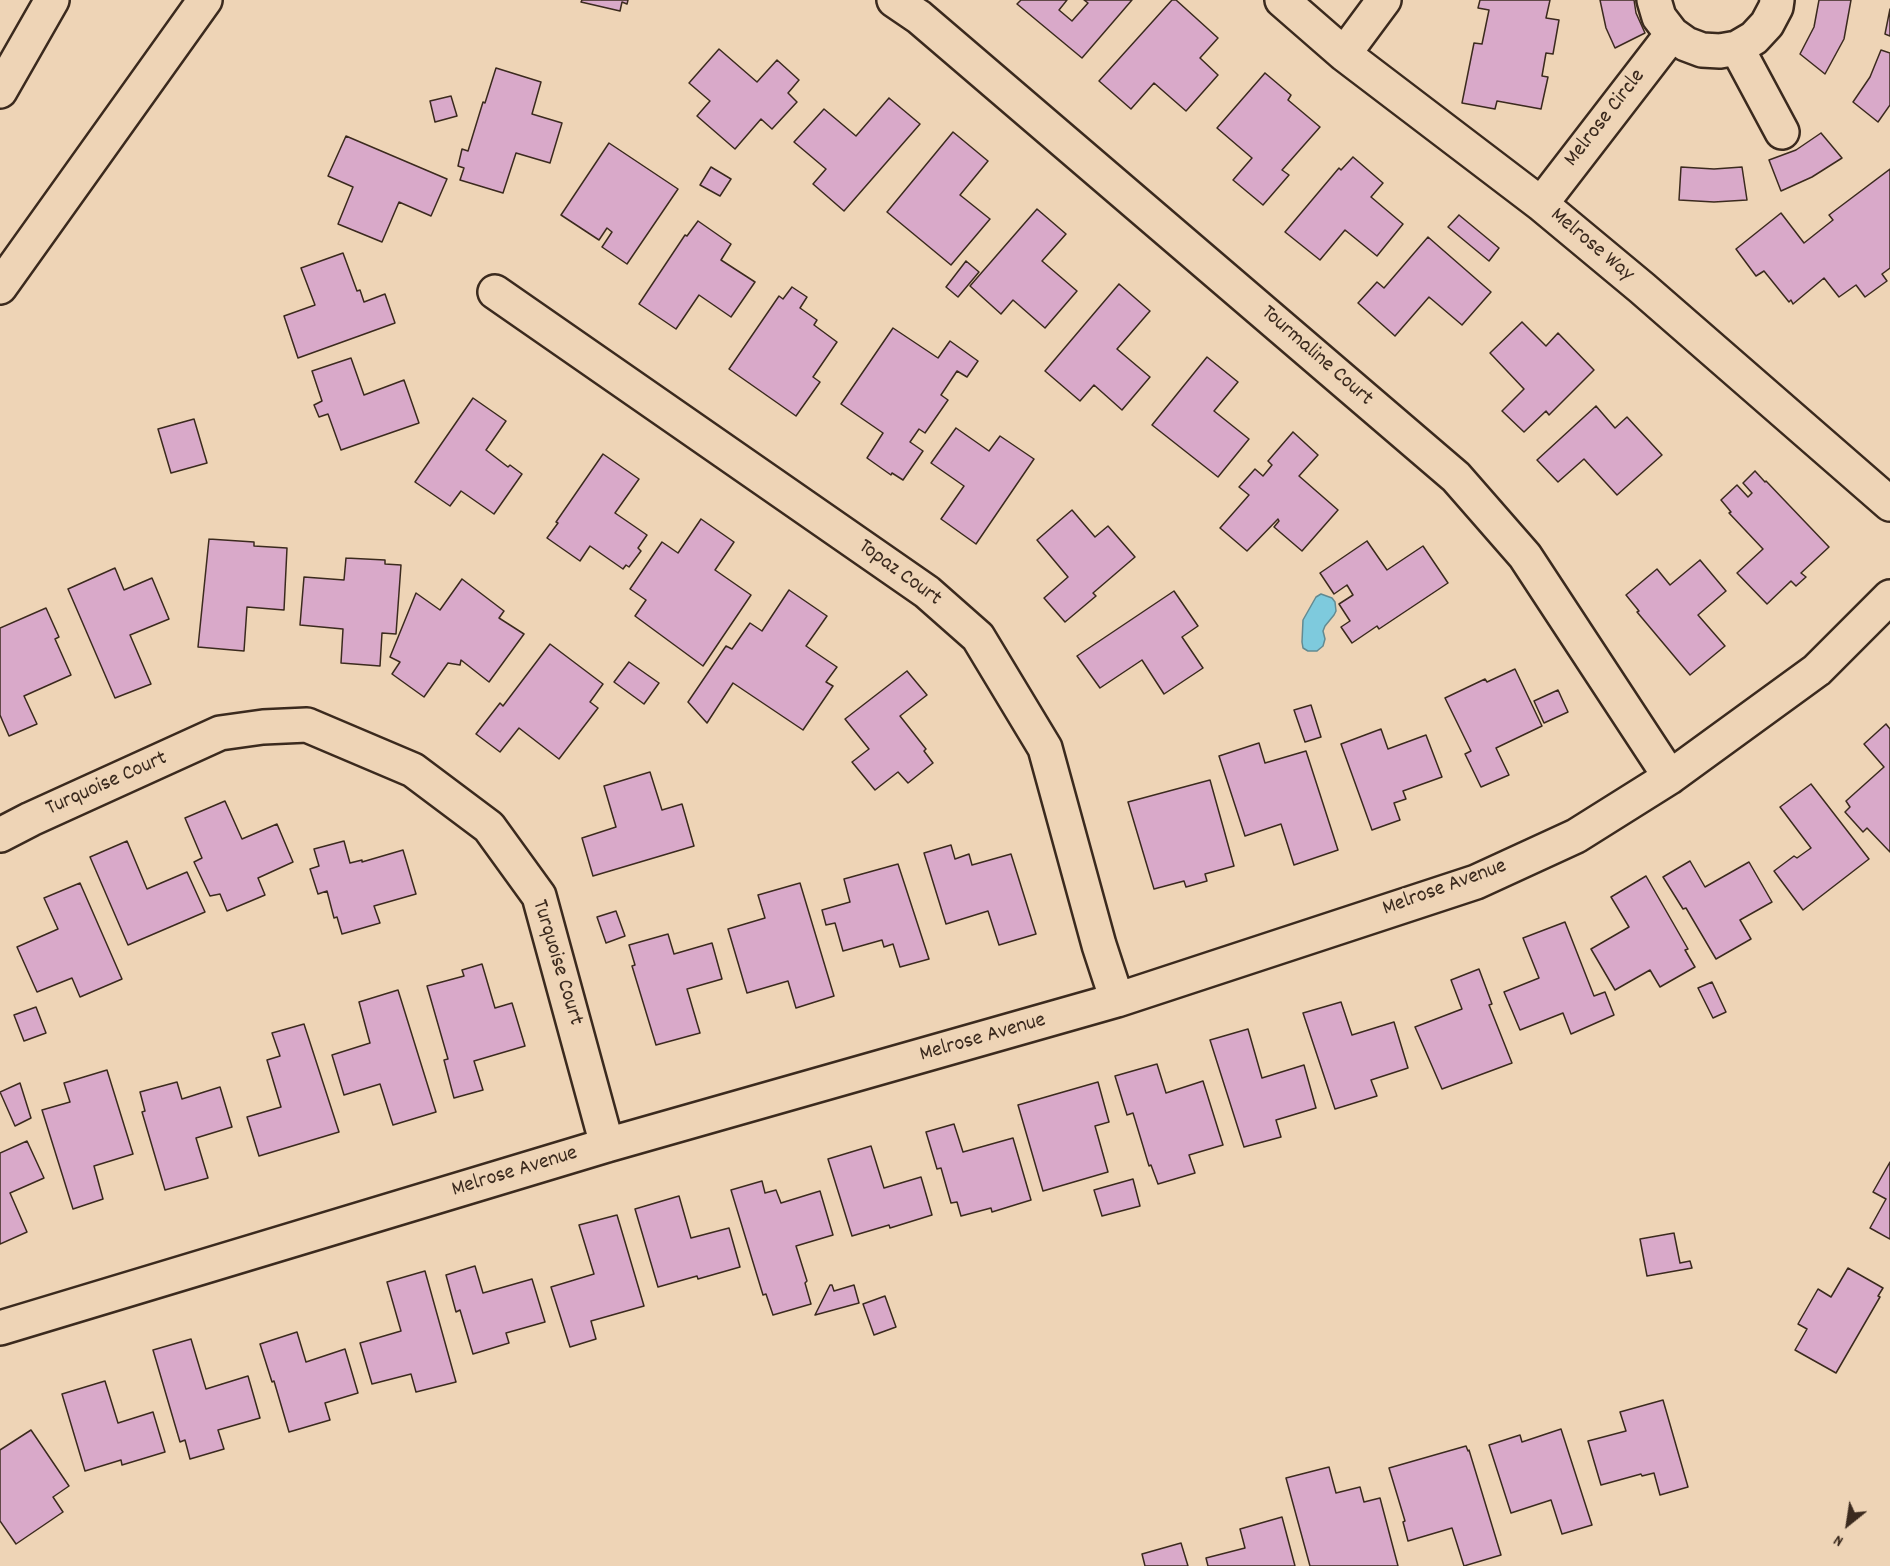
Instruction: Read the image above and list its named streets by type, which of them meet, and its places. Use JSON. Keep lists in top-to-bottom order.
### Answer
{
  "streets": {
    "main road": [
      "Melrose Circle",
      "Melrose Way",
      "Tourmaline Court",
      "Topaz Court",
      "Turquoise Court",
      "Melrose Avenue"
    ]
  },
  "crossings": [
    ["Melrose Circle", "Melrose Way"],
    ["Tourmaline Court", "Melrose Avenue"],
    ["Topaz Court", "Melrose Avenue"],
    ["Turquoise Court", "Melrose Avenue"]
  ],
  "north": "bottom left"
}
